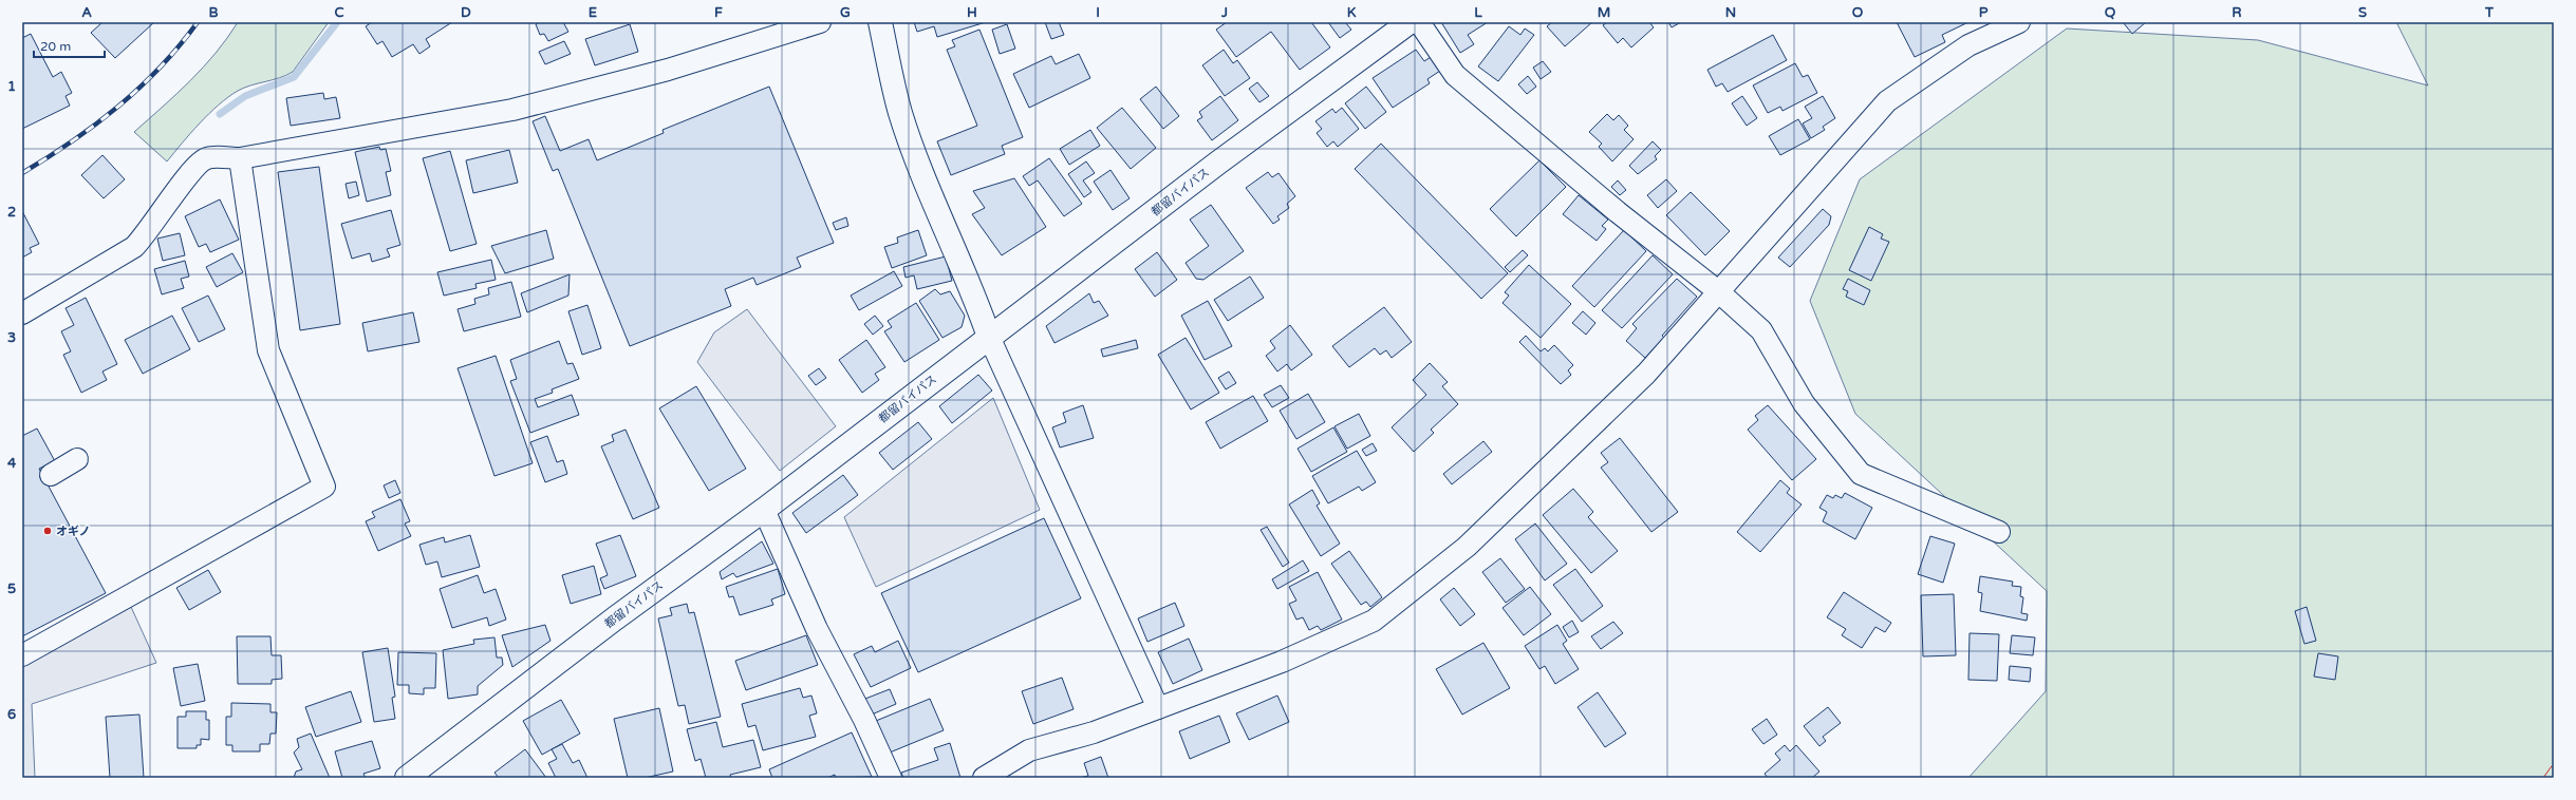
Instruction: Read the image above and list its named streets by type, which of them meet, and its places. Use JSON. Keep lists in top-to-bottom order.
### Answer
{
  "streets": {
    "main road": ["都留バイパス"]
  },
  "places": ["オギノ"],
  "scale_bar": "20 m",
  "grid": {
    "columns": [
      "A",
      "B",
      "C",
      "D",
      "E",
      "F",
      "G",
      "H",
      "I",
      "J",
      "K",
      "L",
      "M",
      "N",
      "O",
      "P",
      "Q",
      "R",
      "S",
      "T"
    ],
    "rows": [
      "1",
      "2",
      "3",
      "4",
      "5",
      "6"
    ]
  }
}
